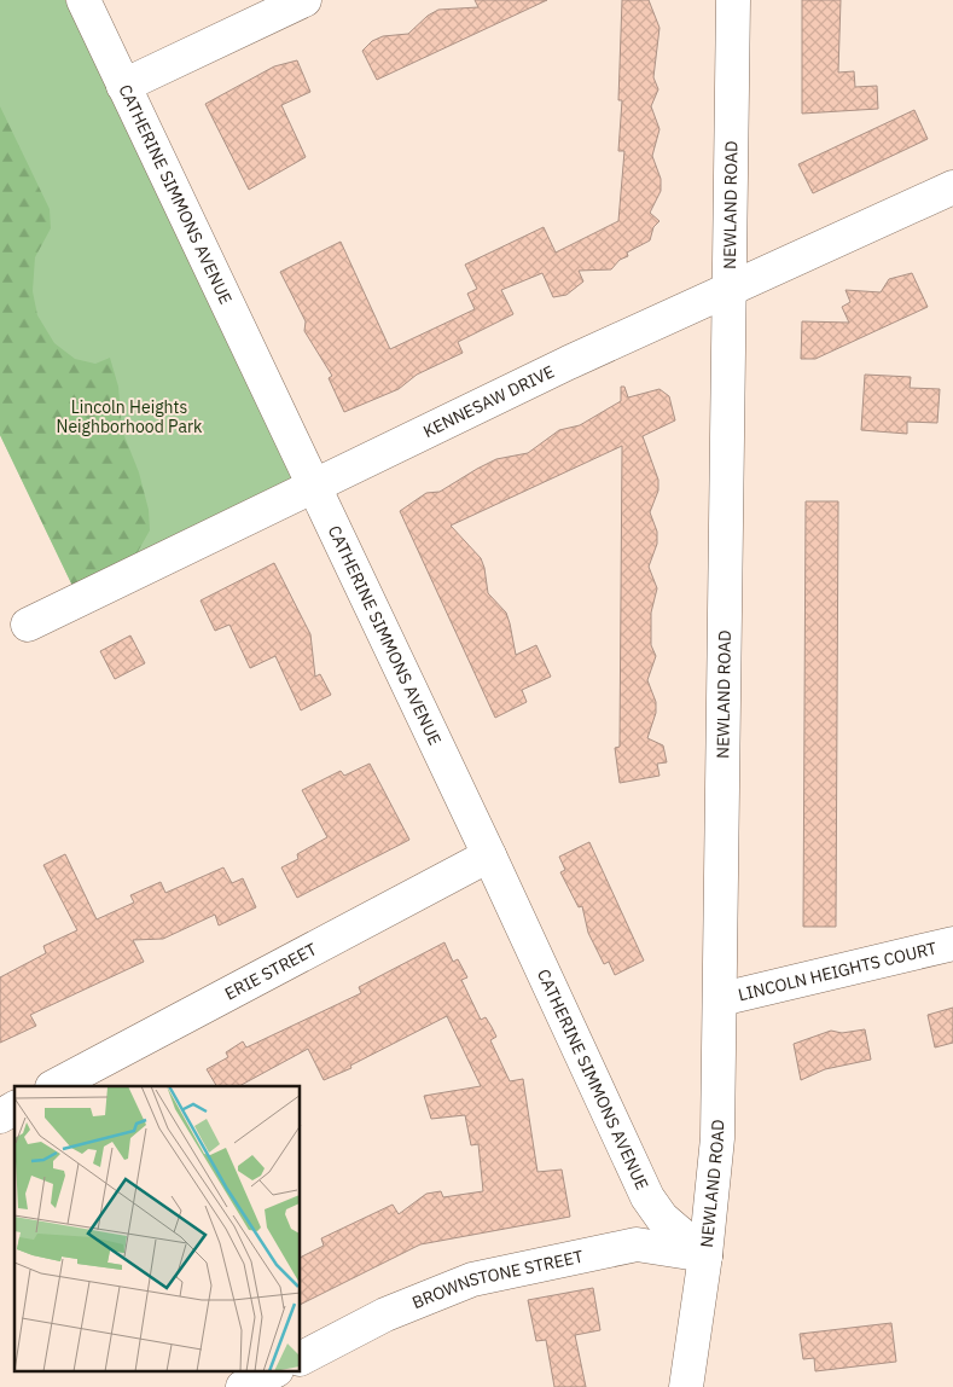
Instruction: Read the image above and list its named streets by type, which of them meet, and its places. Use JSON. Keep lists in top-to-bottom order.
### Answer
{
  "streets": {
    "street": [
      "CATHERINE SIMMONS AVENUE",
      "NEWLAND ROAD",
      "KENNESAW DRIVE",
      "ERIE STREET",
      "LINCOLN HEIGHTS COURT",
      "BROWNSTONE STREET"
    ]
  },
  "crossings": [
    ["CATHERINE SIMMONS AVENUE", "NEWLAND ROAD"],
    ["CATHERINE SIMMONS AVENUE", "KENNESAW DRIVE"],
    ["CATHERINE SIMMONS AVENUE", "ERIE STREET"],
    ["CATHERINE SIMMONS AVENUE", "BROWNSTONE STREET"],
    ["NEWLAND ROAD", "KENNESAW DRIVE"],
    ["NEWLAND ROAD", "LINCOLN HEIGHTS COURT"],
    ["NEWLAND ROAD", "BROWNSTONE STREET"]
  ],
  "parks": ["Lincoln Heights Neighborhood Park"]
}
